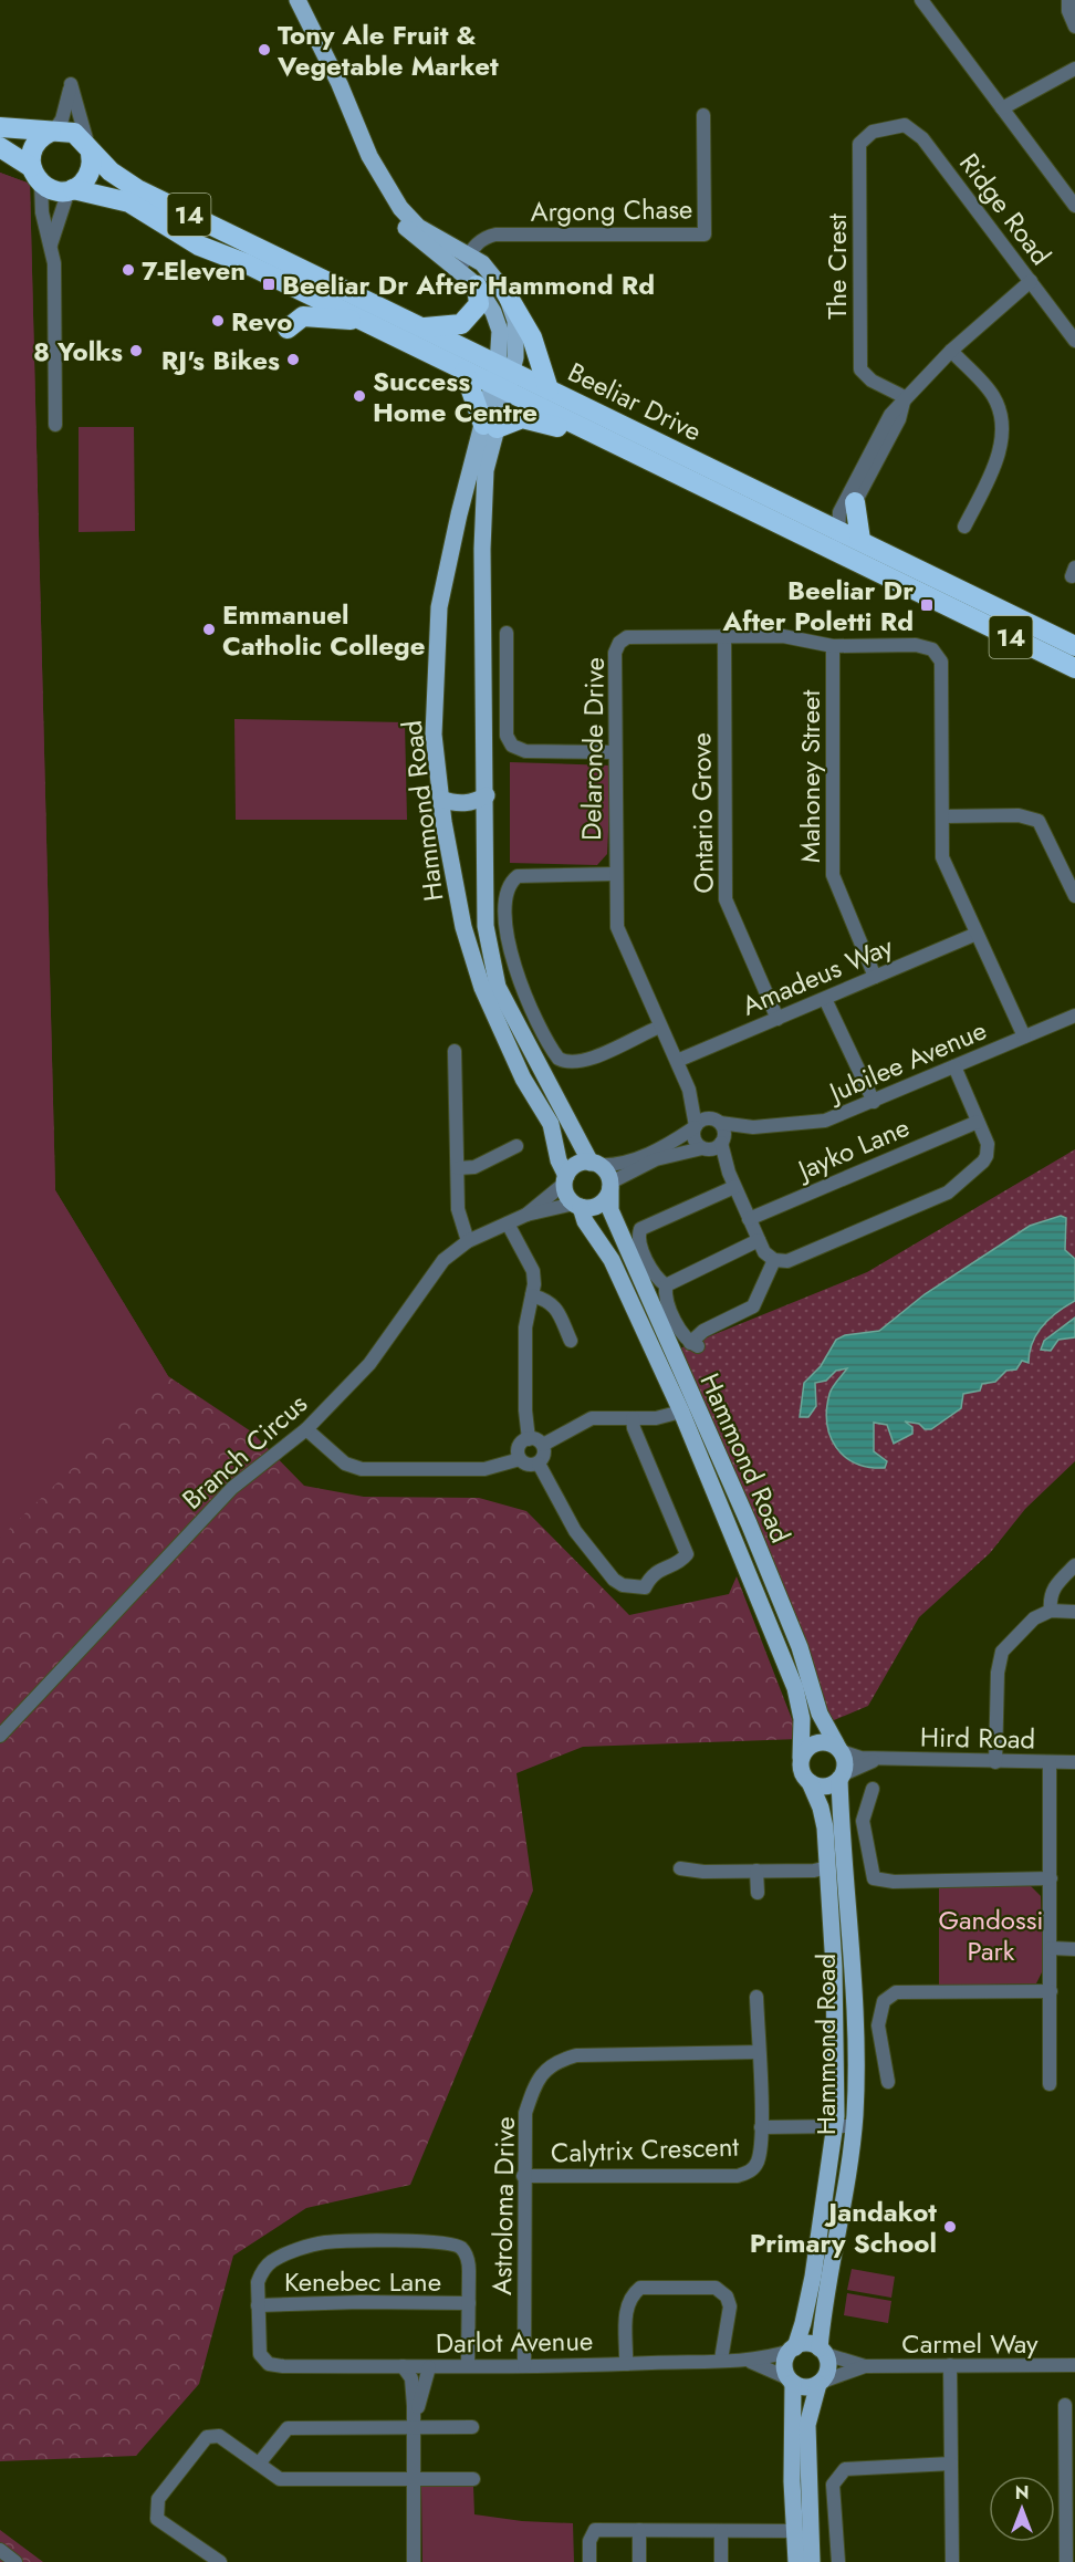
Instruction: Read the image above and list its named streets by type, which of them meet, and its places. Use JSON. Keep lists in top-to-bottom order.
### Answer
{
  "streets": {
    "highway": ["14", "Beeliar Drive"],
    "main road": ["Hammond Road"],
    "street": [
      "Ridge Road",
      "Argong Chase",
      "The Crest",
      "Delaronde Drive",
      "Mahoney Street",
      "Ontario Grove",
      "Amadeus Way",
      "Jubilee Avenue",
      "Jayko Lane",
      "Branch Circus",
      "Hird Road",
      "Calytrix Crescent",
      "Astroloma Drive",
      "Kenebec Lane",
      "Darlot Avenue",
      "Carmel Way"
    ]
  },
  "crossings": [
    ["Ridge Road", "The Crest"],
    ["Argong Chase", "Hammond Road"],
    ["14", "Beeliar Drive"],
    ["Beeliar Drive", "Hammond Road"],
    ["Delaronde Drive", "Mahoney Street"],
    ["Delaronde Drive", "Ontario Grove"],
    ["Delaronde Drive", "Amadeus Way"],
    ["Delaronde Drive", "Jubilee Avenue"],
    ["Mahoney Street", "Amadeus Way"],
    ["Hammond Road", "Branch Circus"],
    ["Hammond Road", "Hird Road"],
    ["Hammond Road", "Darlot Avenue"],
    ["Hammond Road", "Carmel Way"],
    ["Ontario Grove", "Amadeus Way"],
    ["Calytrix Crescent", "Astroloma Drive"],
    ["Astroloma Drive", "Darlot Avenue"],
    ["Kenebec Lane", "Darlot Avenue"],
    ["Darlot Avenue", "Carmel Way"]
  ],
  "parks": ["Gandossi Park"],
  "places": {
    "other": [
      "Tony Ale Fruit & Vegetable Market",
      "7-Eleven",
      "Revo",
      "8 Yolks",
      "RJ's Bikes",
      "Success Home Centre",
      "Emmanuel Catholic College",
      "Jandakot Primary School"
    ],
    "transit": ["Beeliar Dr After Hammond Rd", "Beeliar Dr After Poletti Rd"]
  },
  "north": "top"
}
